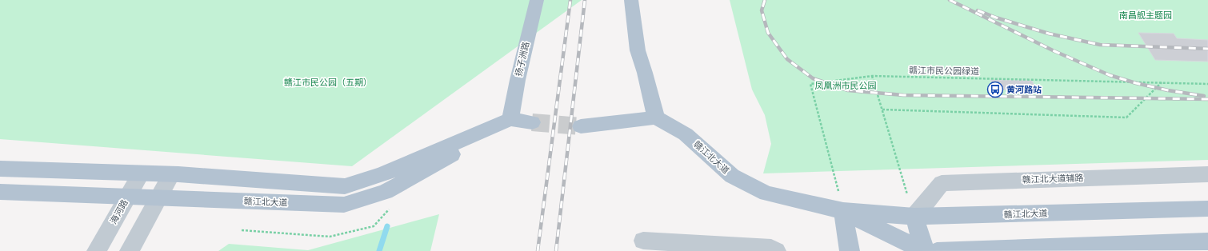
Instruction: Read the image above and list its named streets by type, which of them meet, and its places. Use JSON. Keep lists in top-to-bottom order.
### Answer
{
  "streets": {
    "main road": ["扬子洲路", "赣江北大道"],
    "street": ["赣江北大道辅路", "海河路"],
    "path": ["赣江市民公园绿道"]
  },
  "crossings": [
    ["扬子洲路", "赣江北大道"],
    ["赣江市民公园绿道", "赣江北大道"],
    ["赣江北大道", "赣江北大道辅路"],
    ["赣江北大道", "海河路"]
  ],
  "parks": ["南昌舰主题园", "赣江市民公园（五期）", "凤凰洲市民公园"],
  "places": {
    "bus stop": ["黄河路站"]
  }
}
